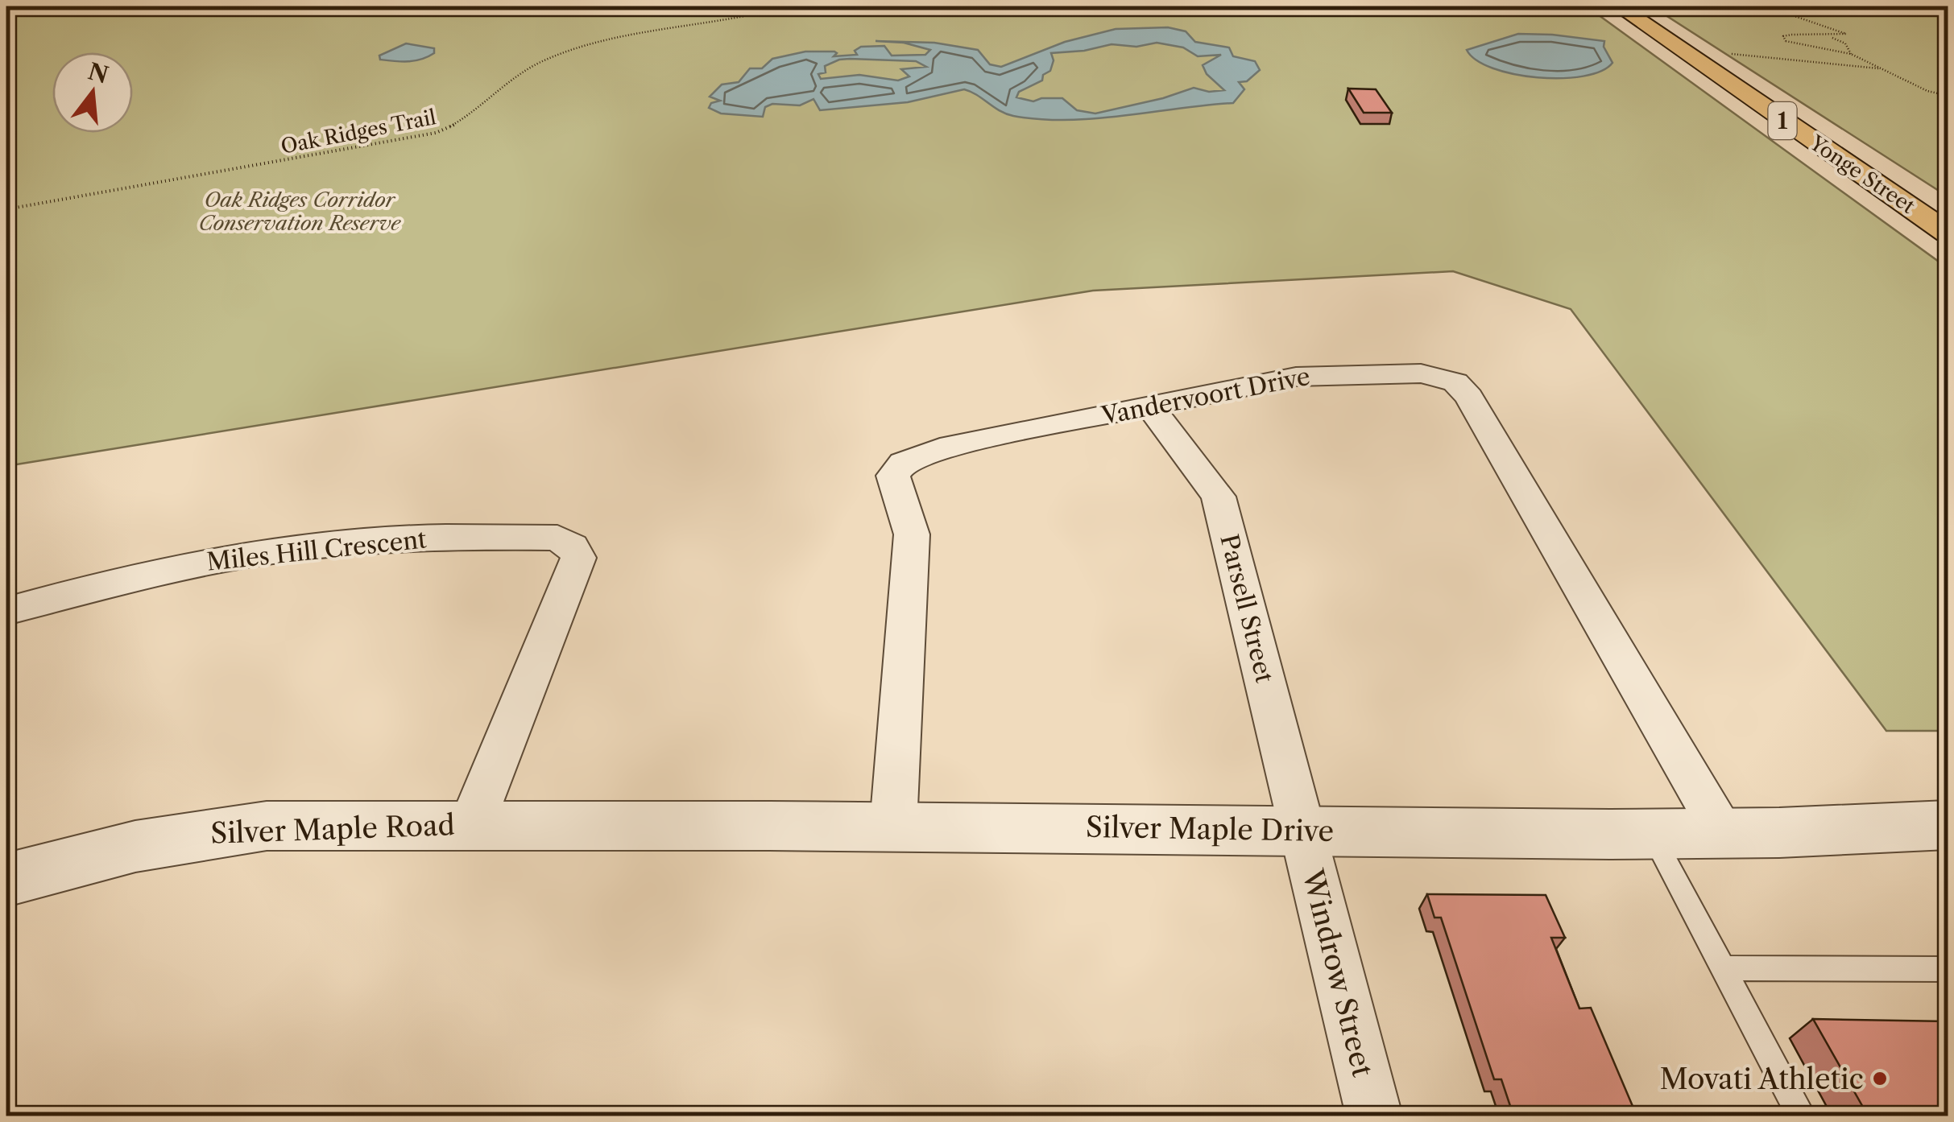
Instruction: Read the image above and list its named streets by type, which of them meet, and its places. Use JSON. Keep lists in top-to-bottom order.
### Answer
{
  "streets": {
    "main road": ["1", "Yonge Street"],
    "street": [
      "Vandervoort Drive",
      "Miles Hill Crescent",
      "Parsell Street",
      "Silver Maple Road",
      "Silver Maple Drive",
      "Windrow Street"
    ],
    "path": ["Oak Ridges Trail"]
  },
  "crossings": [
    ["Vandervoort Drive", "Parsell Street"],
    ["Vandervoort Drive", "Silver Maple Drive"],
    ["Miles Hill Crescent", "Silver Maple Road"],
    ["Miles Hill Crescent", "Silver Maple Drive"],
    ["Parsell Street", "Silver Maple Drive"],
    ["Parsell Street", "Windrow Street"],
    ["Silver Maple Road", "Silver Maple Drive"],
    ["Silver Maple Drive", "Windrow Street"]
  ],
  "parks": ["Oak Ridges Corridor Conservation Reserve"],
  "places": ["Movati Athletic"],
  "north": "top"
}
